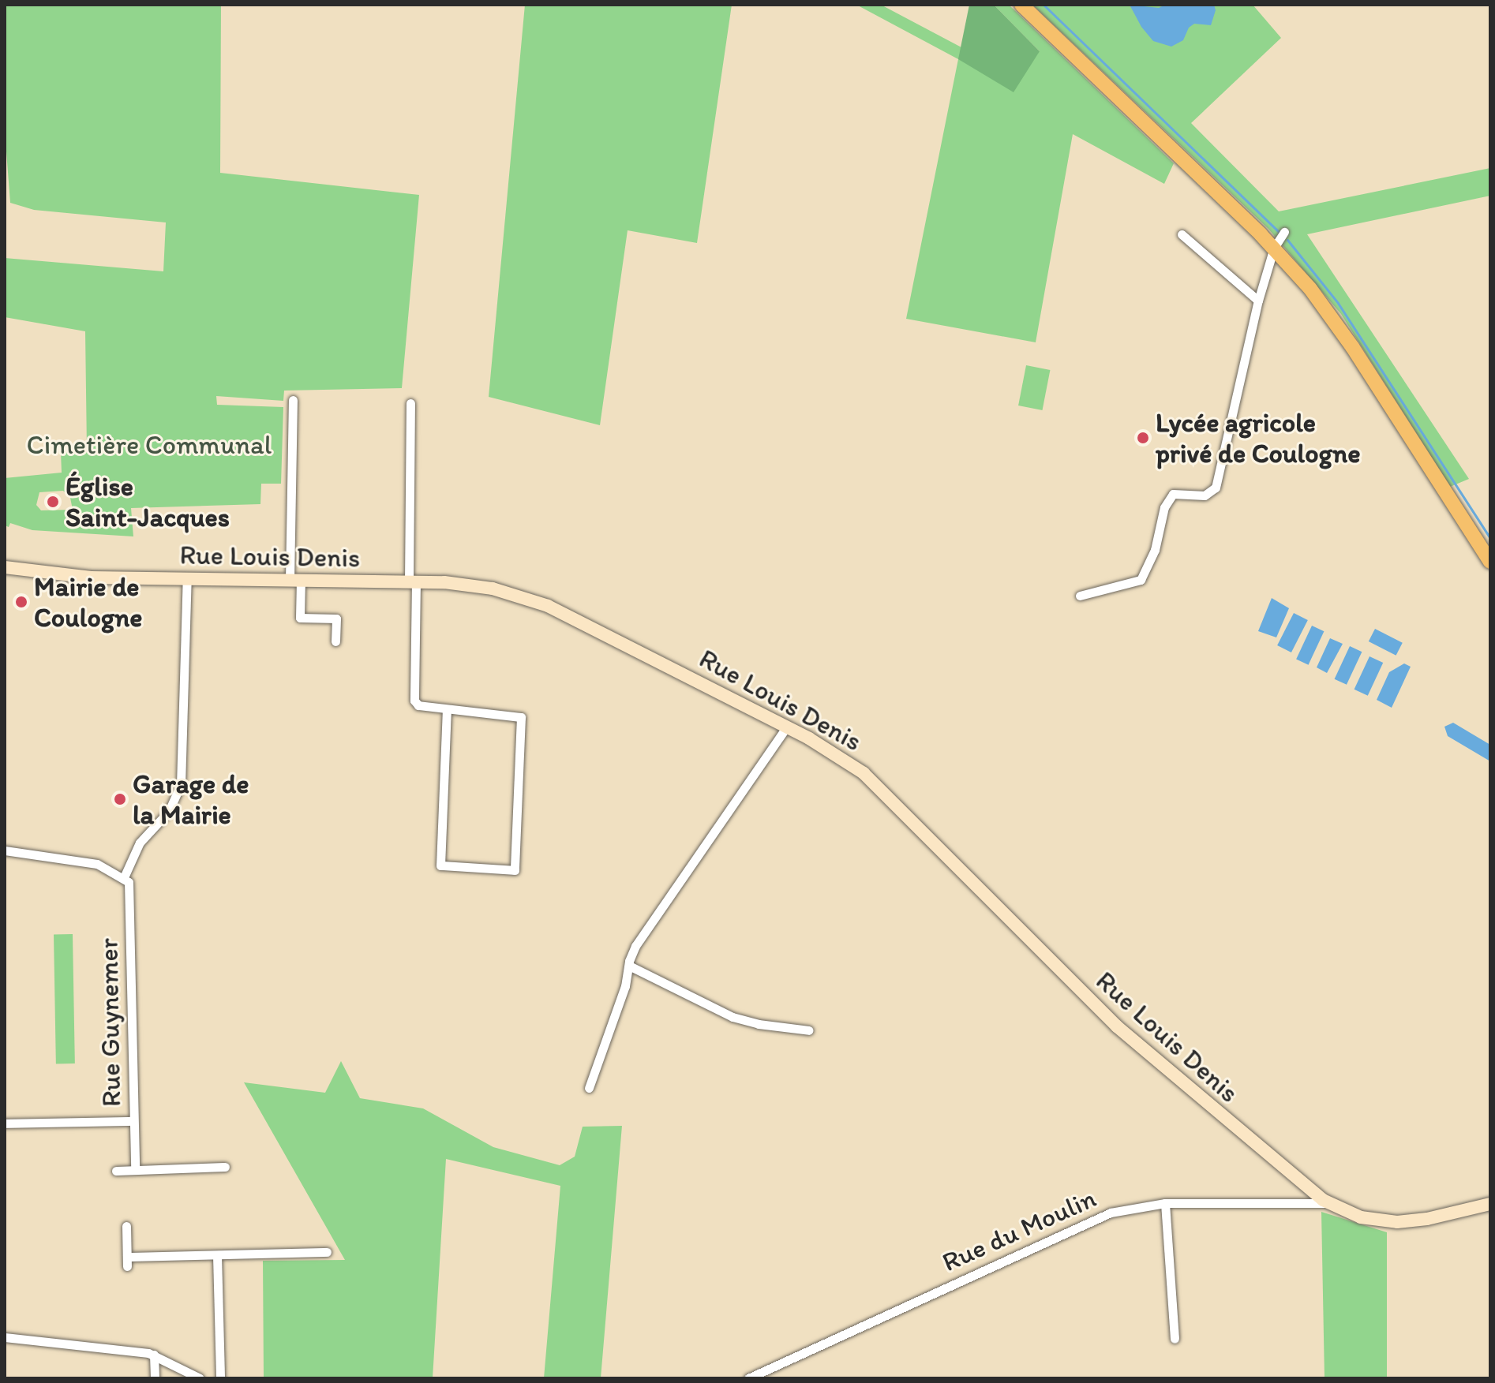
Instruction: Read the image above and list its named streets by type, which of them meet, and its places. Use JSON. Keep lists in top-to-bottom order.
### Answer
{
  "streets": {
    "street": ["Rue Louis Denis", "Rue Guynemer", "Rue du Moulin"]
  },
  "crossings": [
    ["Rue Louis Denis", "Rue du Moulin"]
  ],
  "parks": ["Cimetière Communal"],
  "places": [
    "Lycée agricole privé de Coulogne",
    "Église Saint-Jacques",
    "Mairie de Coulogne",
    "Garage de la Mairie"
  ]
}
